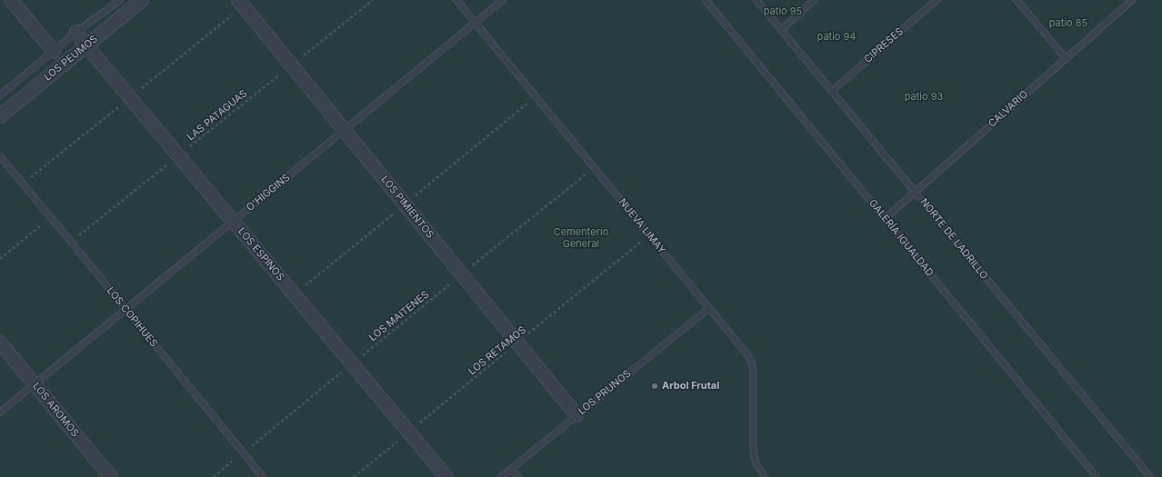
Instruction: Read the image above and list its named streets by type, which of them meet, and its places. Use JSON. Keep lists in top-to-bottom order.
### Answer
{
  "streets": {
    "street": [
      "LOS PEUMOS",
      "LOS PIMIENTOS",
      "LOS ESPINOS",
      "LOS AROMOS"
    ],
    "lane": [
      "CIPRESES",
      "CALVARIO",
      "O'HIGGINS",
      "NUEVA LIMAY",
      "GALERÍA IGUALDAD",
      "NORTE DE LADRILLO",
      "LOS COPIHUES",
      "LOS PRUNOS"
    ],
    "path": ["LAS PATAGUAS", "LOS MAITENES", "LOS RETAMOS"]
  },
  "crossings": [
    ["CIPRESES", "NORTE DE LADRILLO"],
    ["LOS PEUMOS", "LOS ESPINOS"],
    ["CALVARIO", "GALERÍA IGUALDAD"],
    ["CALVARIO", "NORTE DE LADRILLO"],
    ["LAS PATAGUAS", "LOS PIMIENTOS"],
    ["LAS PATAGUAS", "LOS ESPINOS"],
    ["LAS PATAGUAS", "LOS COPIHUES"],
    ["O'HIGGINS", "LOS PIMIENTOS"],
    ["O'HIGGINS", "NUEVA LIMAY"],
    ["O'HIGGINS", "LOS ESPINOS"],
    ["O'HIGGINS", "LOS COPIHUES"],
    ["O'HIGGINS", "LOS AROMOS"],
    ["LOS PIMIENTOS", "LOS MAITENES"],
    ["LOS PIMIENTOS", "LOS RETAMOS"],
    ["LOS PIMIENTOS", "LOS PRUNOS"],
    ["NUEVA LIMAY", "LOS MAITENES"],
    ["NUEVA LIMAY", "LOS RETAMOS"],
    ["NUEVA LIMAY", "LOS PRUNOS"],
    ["LOS ESPINOS", "LOS MAITENES"],
    ["LOS ESPINOS", "LOS RETAMOS"],
    ["LOS MAITENES", "LOS COPIHUES"]
  ],
  "parks": [
    "patio 95",
    "patio 85",
    "patio 94",
    "patio 93",
    "Cementerio General"
  ],
  "places": ["Arbol Frutal"]
}
